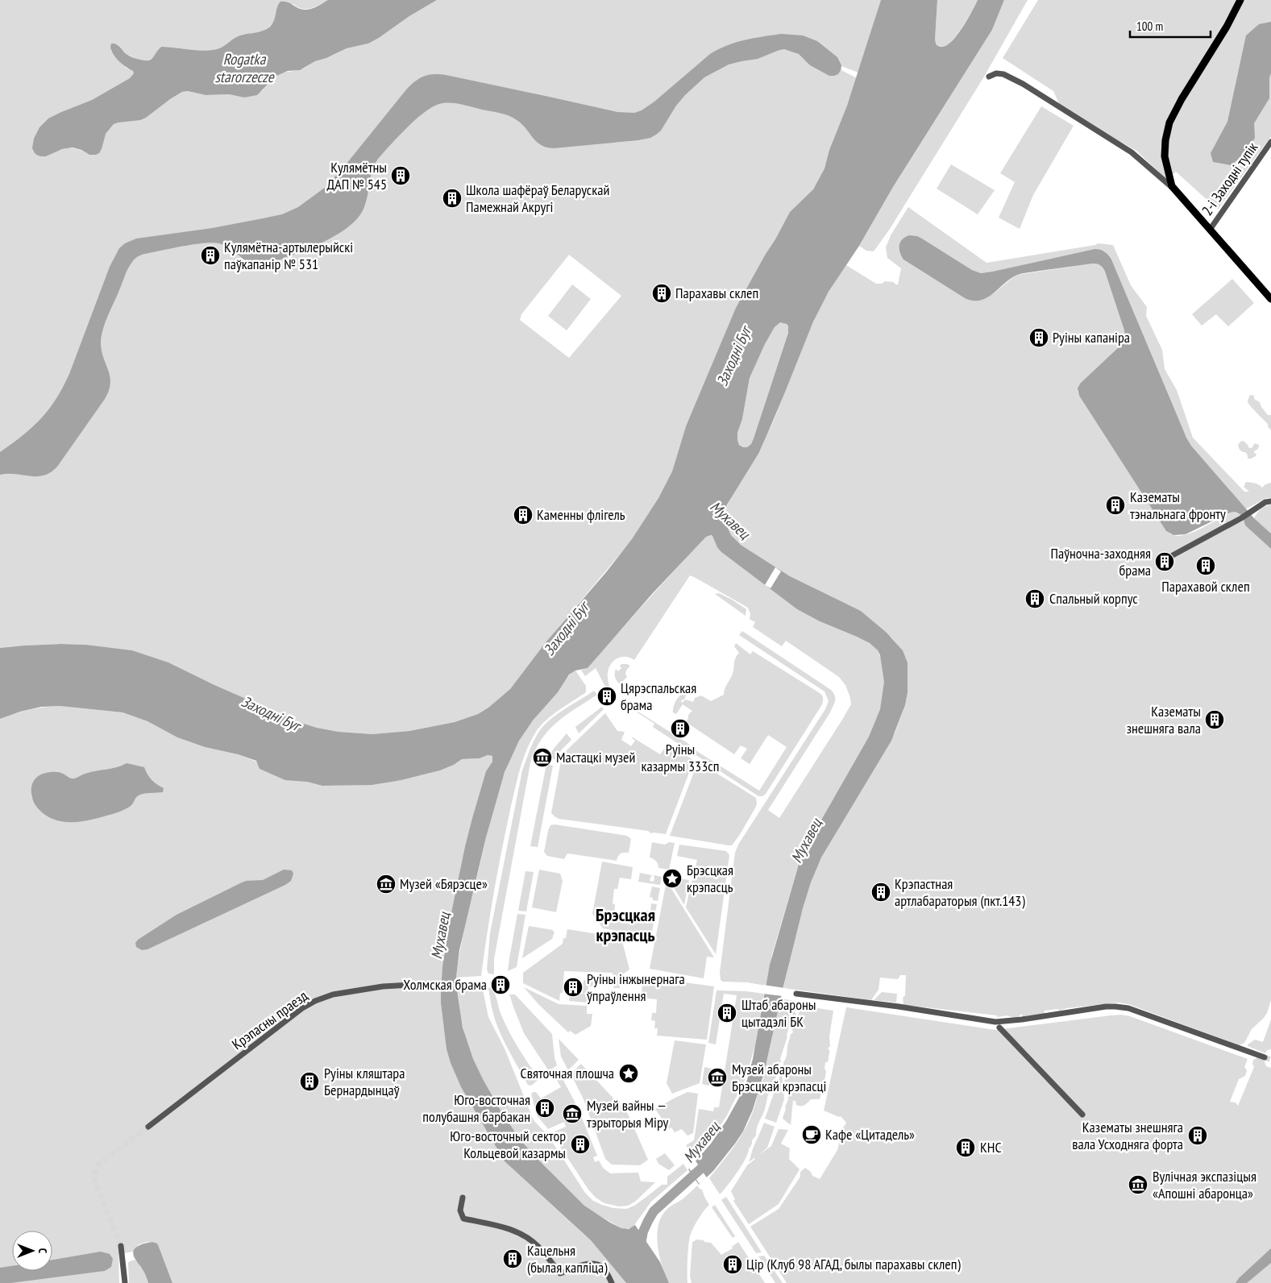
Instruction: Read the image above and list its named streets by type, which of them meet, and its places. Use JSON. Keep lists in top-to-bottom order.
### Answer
{
  "streets": {
    "street": ["2-і Заходні тупік", "Крэпасны праезд"]
  },
  "districts": ["Брэсцкая крэпасць"],
  "water": ["Rogatka starorzecze", "Заходні Буг", "Мухавец"],
  "places": {
    "building": [
      "Кулямётны ДАП № 545",
      "Школа шафёраў Беларускай Памежнай Акругі",
      "Кулямётна-артылерыйскі паўкапанір № 531",
      "Парахавы склеп",
      "Руіны капаніра",
      "Казематы тэнальнага фронту",
      "Каменны флігель",
      "Паўночна-заходняя брама",
      "Парахавой склеп",
      "Спальный корпус",
      "Цярэспальская брама",
      "Казематы знешняга вала",
      "Руіны казармы 333сп",
      "Крэпастная артлабараторыя (пкт.143)",
      "Холмская брама",
      "Руіны інжынернага ўпраўлення",
      "Штаб абароны цытадэлі БК",
      "Руіны кляштара Бернардынцаў",
      "Юго-восточная полубашня барбакан",
      "Казематы знешняга вала Усходняга форта",
      "Юго-восточный сектор Кольцевой казармы",
      "КНС",
      "Кацельня (былая капліца)",
      "Цір (Клуб 98 АГАД, былы парахавы склеп)"
    ],
    "museum": [
      "Мастацкі музей",
      "Музей «Бярэсце»",
      "Музей абароны Брэсцкай крэпасці",
      "Музей вайны — тэрыторыя Міру",
      "Вулічная экспазіцыя «Апошні абаронца»"
    ],
    "place": ["Брэсцкая крэпасць", "Святочная плошча"],
    "cafe": ["Кафе «Цитадель»"]
  },
  "scale_bar": "100 m",
  "north": "right"
}
